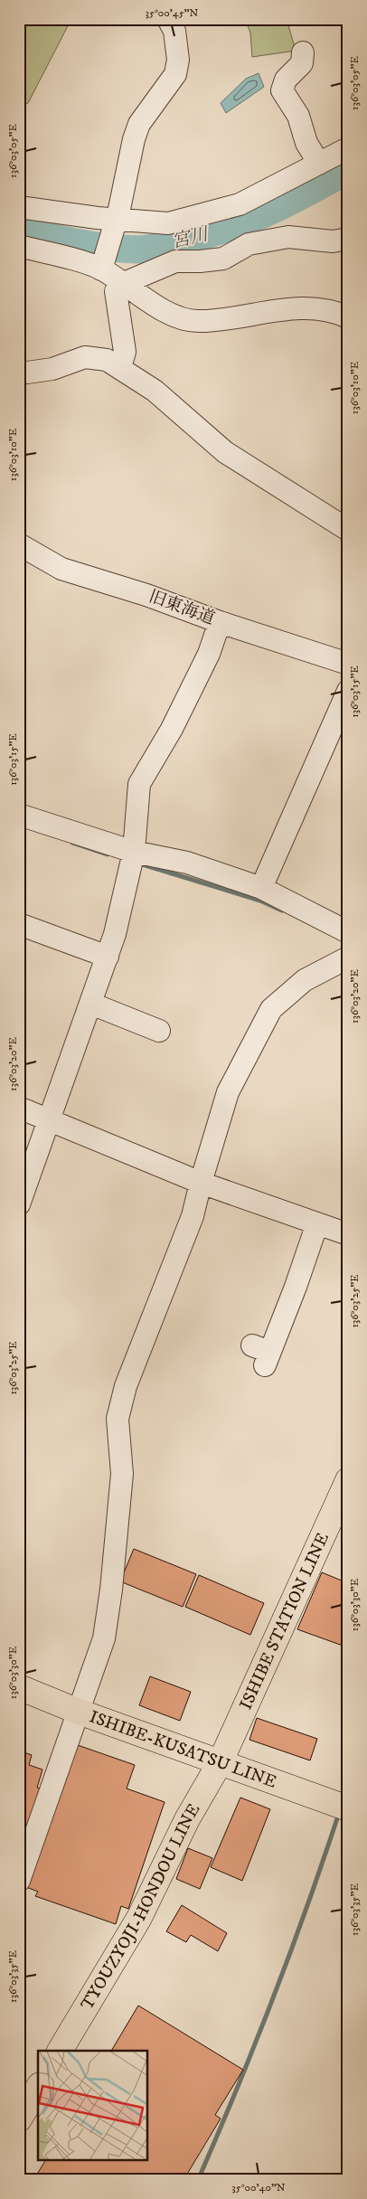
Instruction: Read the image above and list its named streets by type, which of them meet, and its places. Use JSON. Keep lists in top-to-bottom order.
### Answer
{
  "streets": {
    "main road": ["ISHIBE STATION LINE", "ISHIBE-KUSATSU LINE", "TYOUZYOJI-HONDOU LINE"],
    "street": ["旧東海道"]
  },
  "crossings": [
    ["ISHIBE STATION LINE", "ISHIBE-KUSATSU LINE"],
    ["ISHIBE STATION LINE", "TYOUZYOJI-HONDOU LINE"],
    ["ISHIBE-KUSATSU LINE", "TYOUZYOJI-HONDOU LINE"]
  ],
  "water": ["宮川"],
  "coordinates": [
    "35°00'45\"N",
    "136°03'05\"E",
    "136°03'10\"E",
    "136°03'15\"E",
    "136°03'20\"E",
    "136°03'25\"E",
    "136°03'30\"E",
    "136°03'35\"E",
    "35°00'40\"N"
  ]
}
